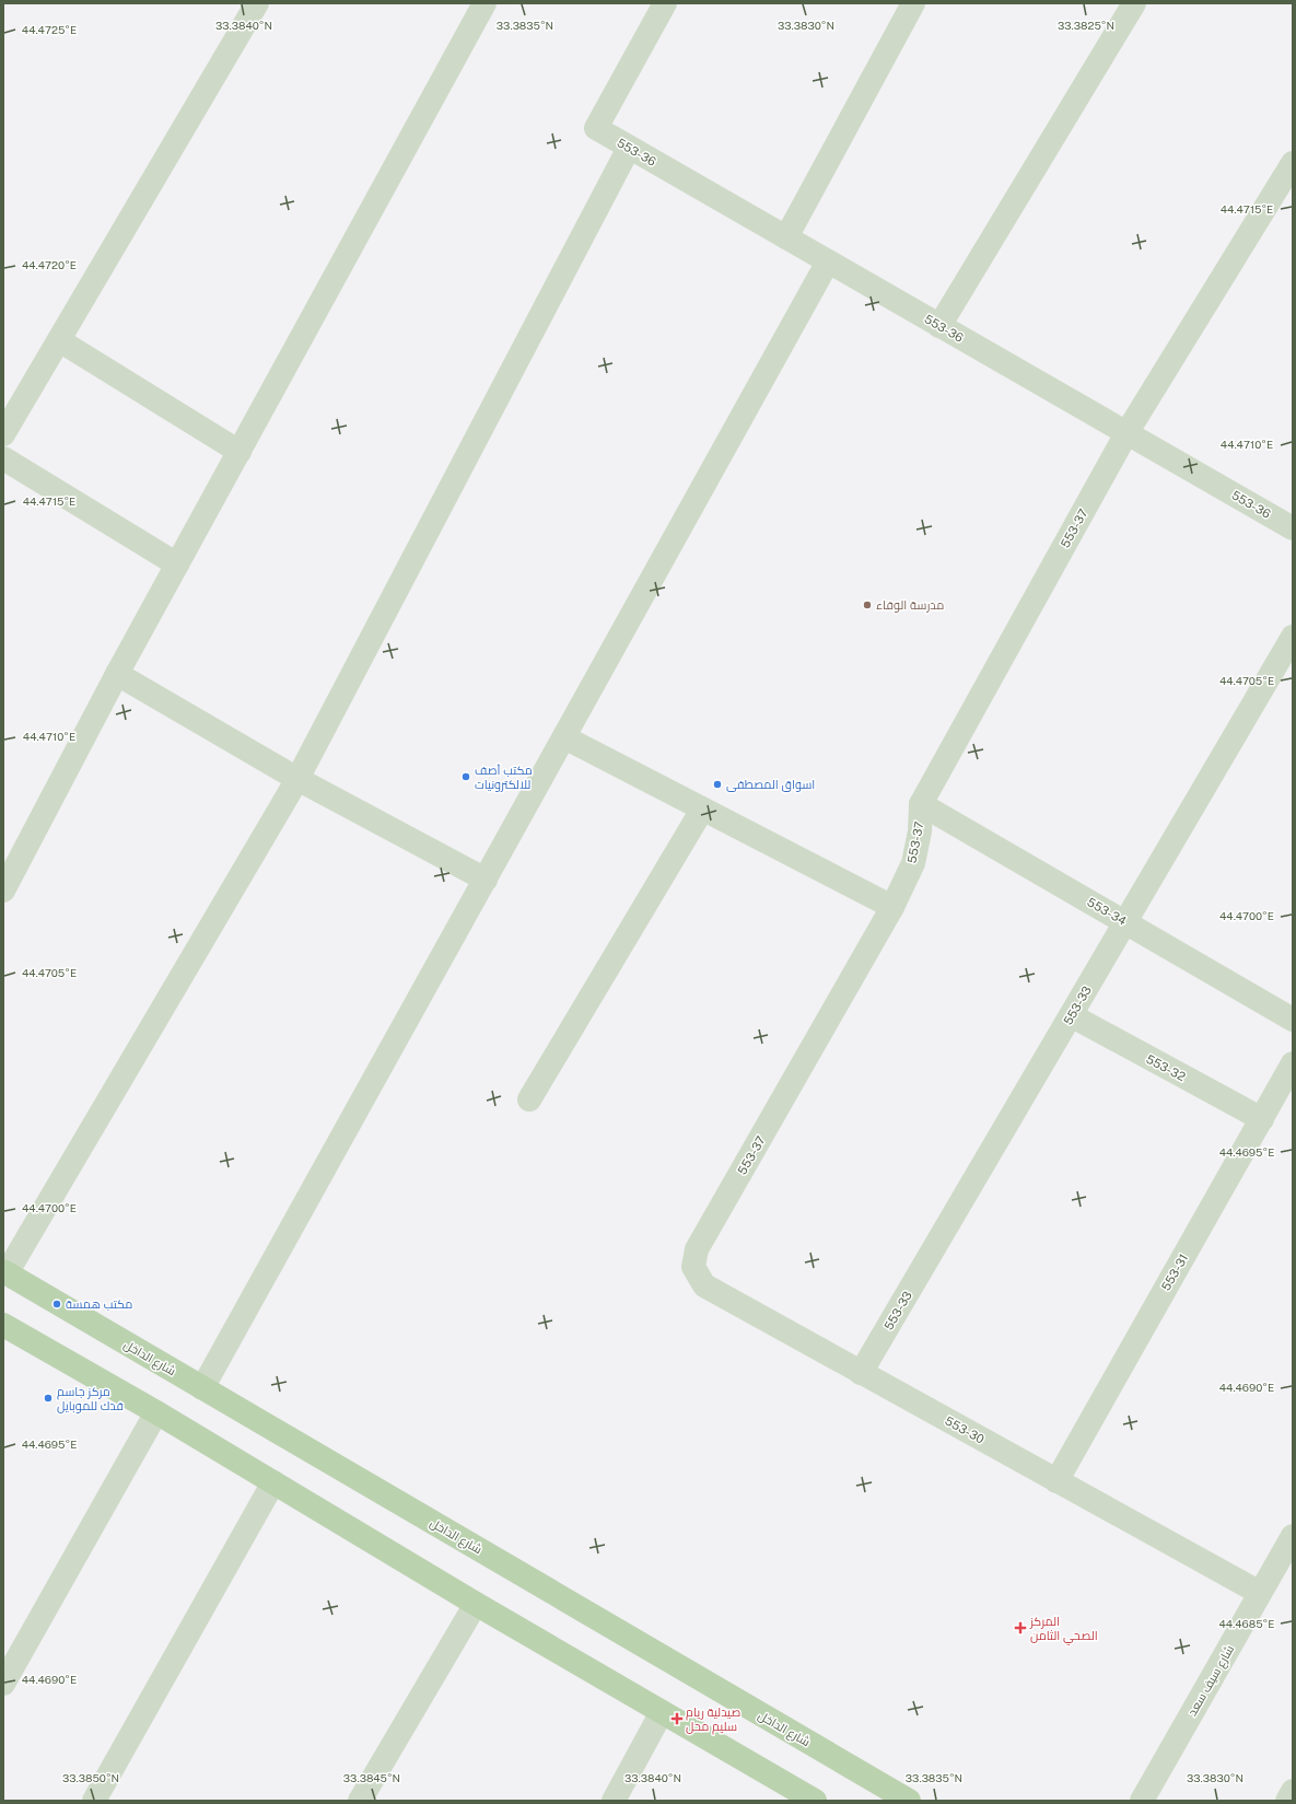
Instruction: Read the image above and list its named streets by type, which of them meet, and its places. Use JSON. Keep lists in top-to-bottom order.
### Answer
{
  "streets": {
    "main road": ["شارع الداخل"],
    "street": [
      "553-36",
      "553-37",
      "553-34",
      "553-33",
      "553-32",
      "553-31",
      "553-30",
      "شارع سيف سعد"
    ]
  },
  "crossings": [
    ["553-36", "553-37"],
    ["553-37", "553-34"],
    ["553-37", "553-30"],
    ["553-34", "553-33"],
    ["553-33", "553-32"],
    ["553-33", "553-30"],
    ["553-32", "553-31"],
    ["553-31", "553-30"],
    ["553-30", "شارع سيف سعد"]
  ],
  "places": {
    "other": [
      "مدرسة الوفاء",
      "مكتب آصف للالكترونيات",
      "اسواق المصطفى",
      "مكتب همسة",
      "مركز جاسم فدك للموبايل"
    ],
    "health": ["المركز الصحي الثامن", "صيدلية ريام سليم محل"]
  },
  "coordinates": [
    "33.3840°N",
    "33.3835°N",
    "33.3830°N",
    "33.3825°N",
    "44.4725°E",
    "44.4715°E",
    "44.4720°E",
    "44.4710°E",
    "44.4705°E",
    "44.4700°E",
    "44.4695°E",
    "44.4690°E",
    "44.4685°E",
    "33.3850°N",
    "33.3845°N"
  ]
}
